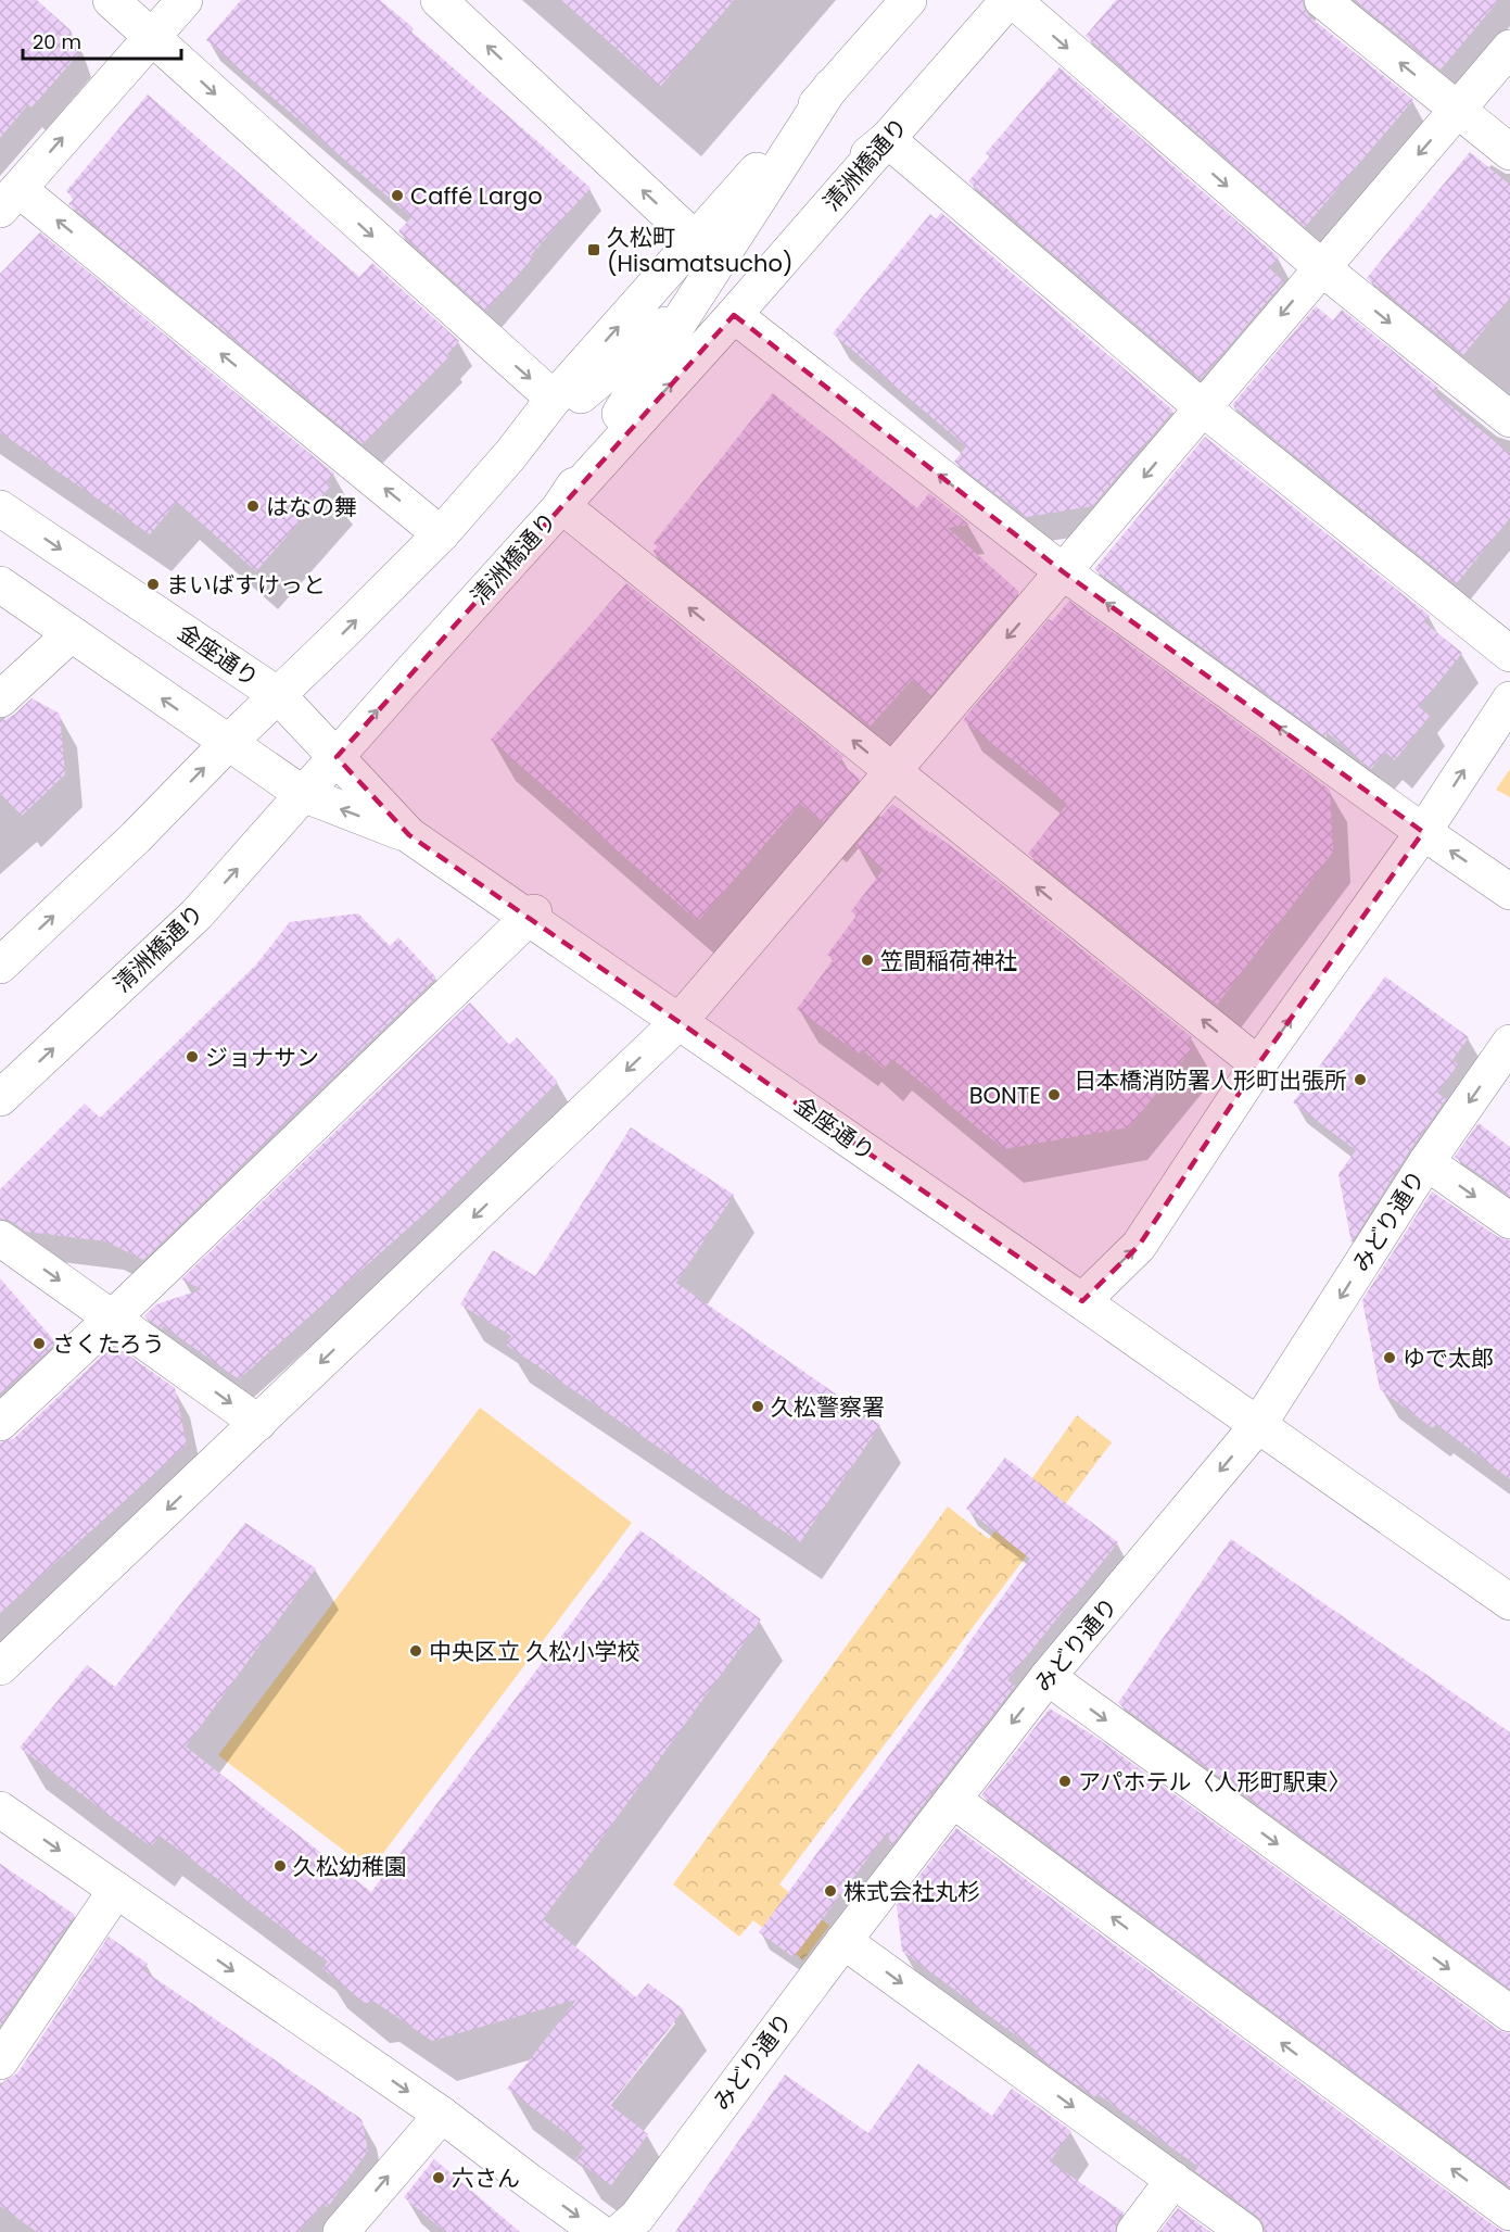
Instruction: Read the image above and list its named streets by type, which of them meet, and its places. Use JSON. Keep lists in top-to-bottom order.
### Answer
{
  "streets": {
    "street": ["清洲橋通り", "金座通り", "みどり通り"]
  },
  "crossings": [
    ["清洲橋通り", "金座通り"],
    ["金座通り", "みどり通り"]
  ],
  "places": {
    "other": [
      "Caffé Largo",
      "はなの舞",
      "まいばすけっと",
      "笠間稲荷神社",
      "ジョナサン",
      "日本橋消防署人形町出張所",
      "BONTE",
      "さくたろう",
      "ゆで太郎",
      "久松警察署",
      "中央区立 久松小学校",
      "アパホテル〈人形町駅東〉",
      "久松幼稚園",
      "株式会社丸杉",
      "六さん"
    ],
    "transit": ["久松町 (Hisamatsucho)"]
  },
  "scale_bar": "20 m"
}
